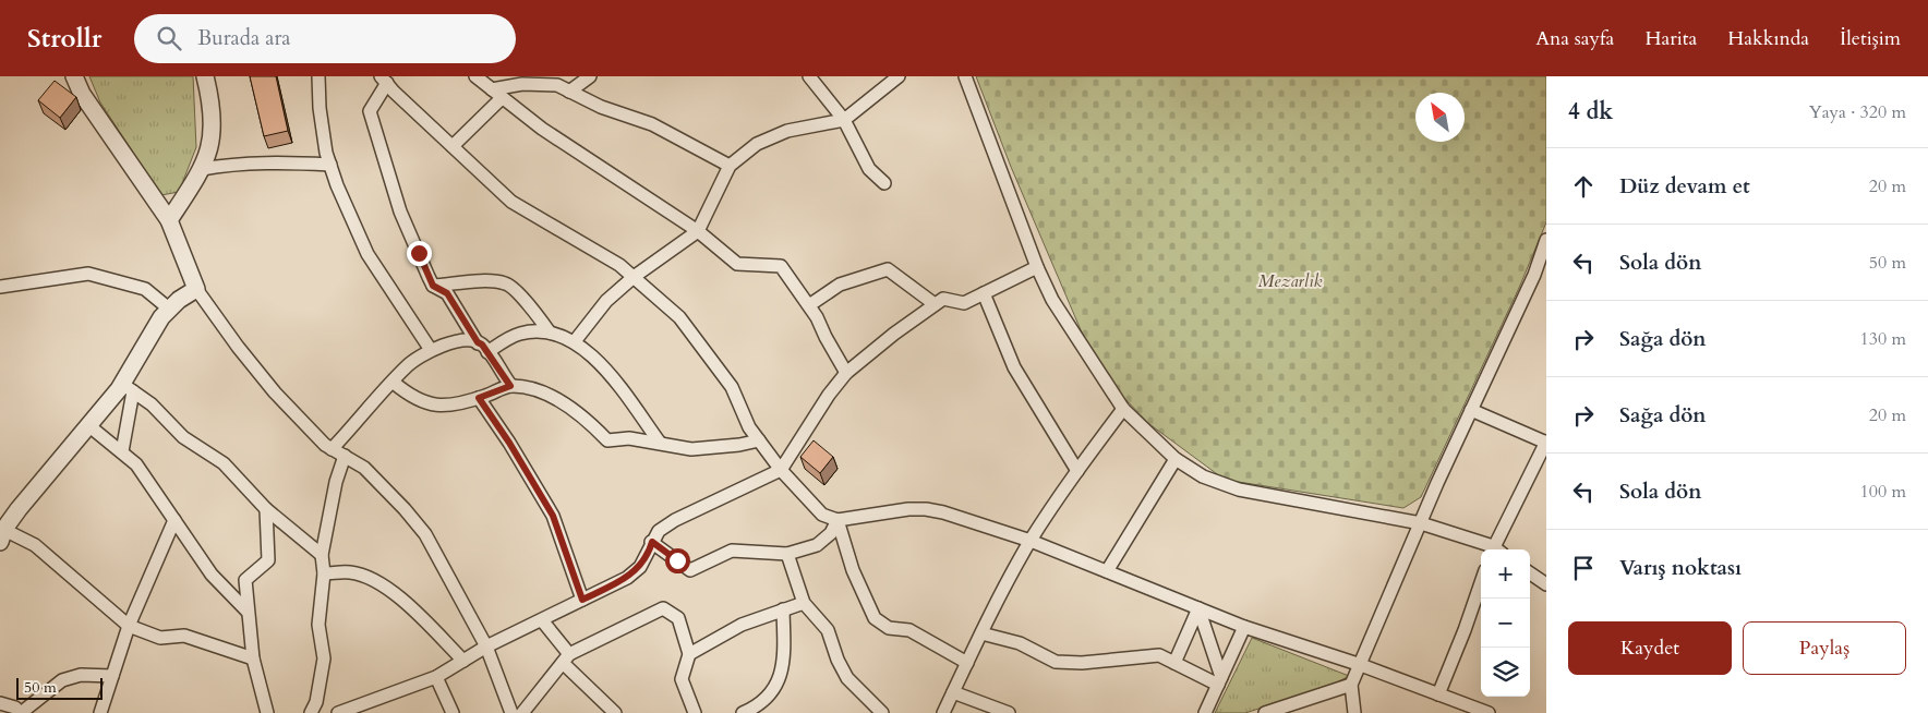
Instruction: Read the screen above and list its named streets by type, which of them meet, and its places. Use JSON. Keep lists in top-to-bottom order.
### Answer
{
  "parks": ["Mezarlık"],
  "scale_bar": "50 m",
  "north": "top left",
  "page": {
    "header": "Strollr",
    "search": "Burada ara",
    "nav": [
      "Ana sayfa",
      "Harita",
      "Hakkında",
      "İletişim"
    ],
    "heading": ["4 dk", "Yaya · 320 m"],
    "list": [
      ["Düz devam et", "20 m"],
      ["Sola dön", "50 m"],
      ["Sağa dön", "130 m"],
      ["Sağa dön", "20 m"],
      ["Sola dön", "100 m"],
      "Varış noktası"
    ],
    "map_buttons": ["+", "−"],
    "buttons": ["Kaydet", "Paylaş"],
    "scale": "50 m"
  }
}
